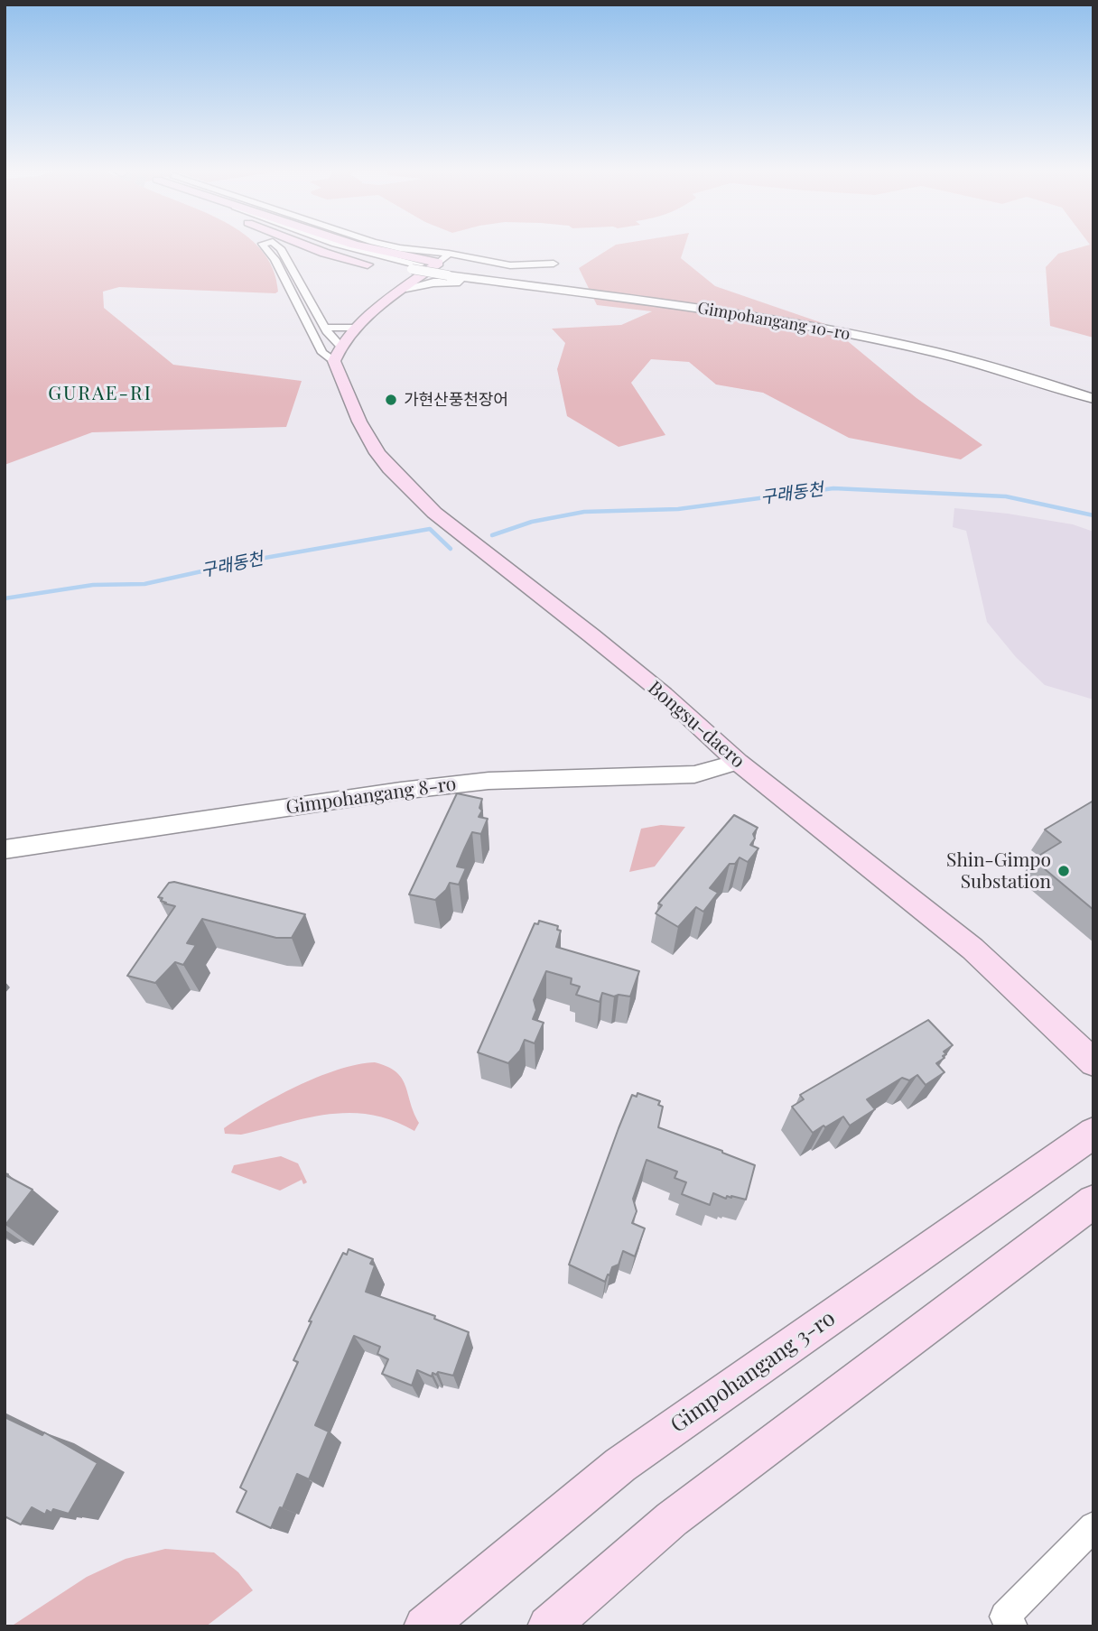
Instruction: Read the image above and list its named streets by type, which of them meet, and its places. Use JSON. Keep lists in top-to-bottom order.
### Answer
{
  "streets": {
    "main road": ["Bongsu-daero", "Gimpohangang 3-ro"],
    "street": ["Gimpohangang 10-ro", "Gimpohangang 8-ro"]
  },
  "crossings": [
    ["Bongsu-daero", "Gimpohangang 8-ro"]
  ],
  "districts": ["GURAE-RI"],
  "water": ["구래동천"],
  "places": ["가현산풍천장어", "Shin-Gimpo Substation"]
}
